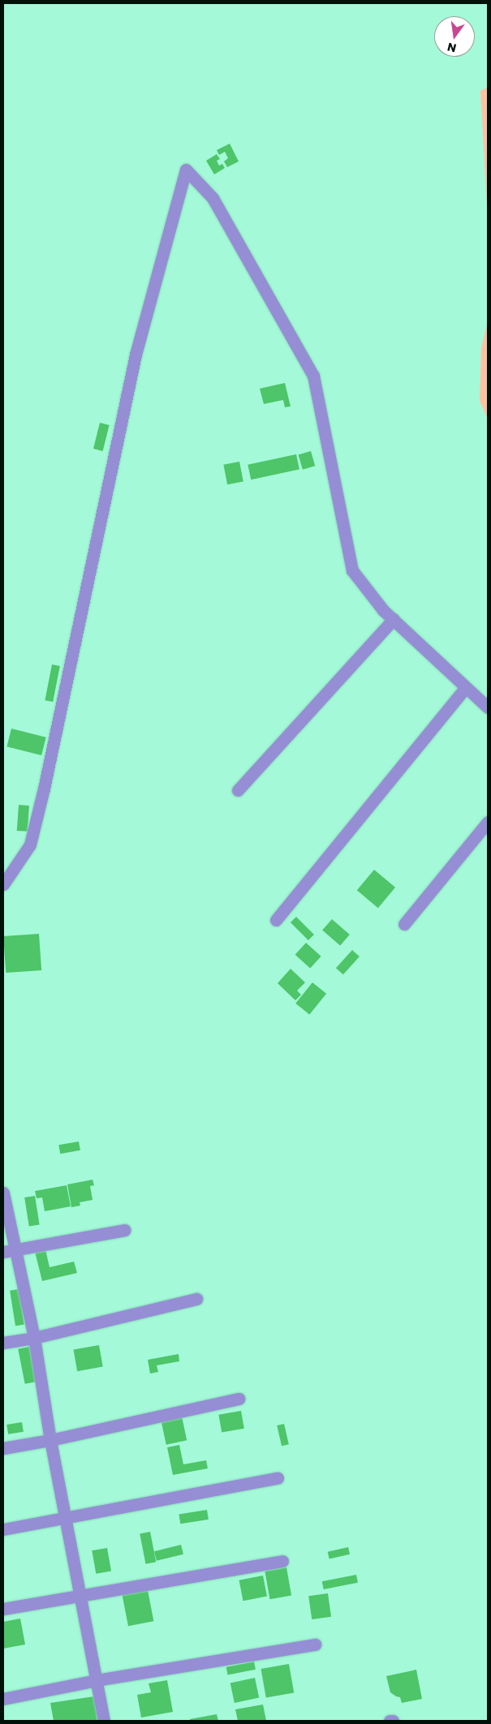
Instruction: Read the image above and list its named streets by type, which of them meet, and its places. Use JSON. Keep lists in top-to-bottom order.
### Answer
{
  "north": "bottom"
}
